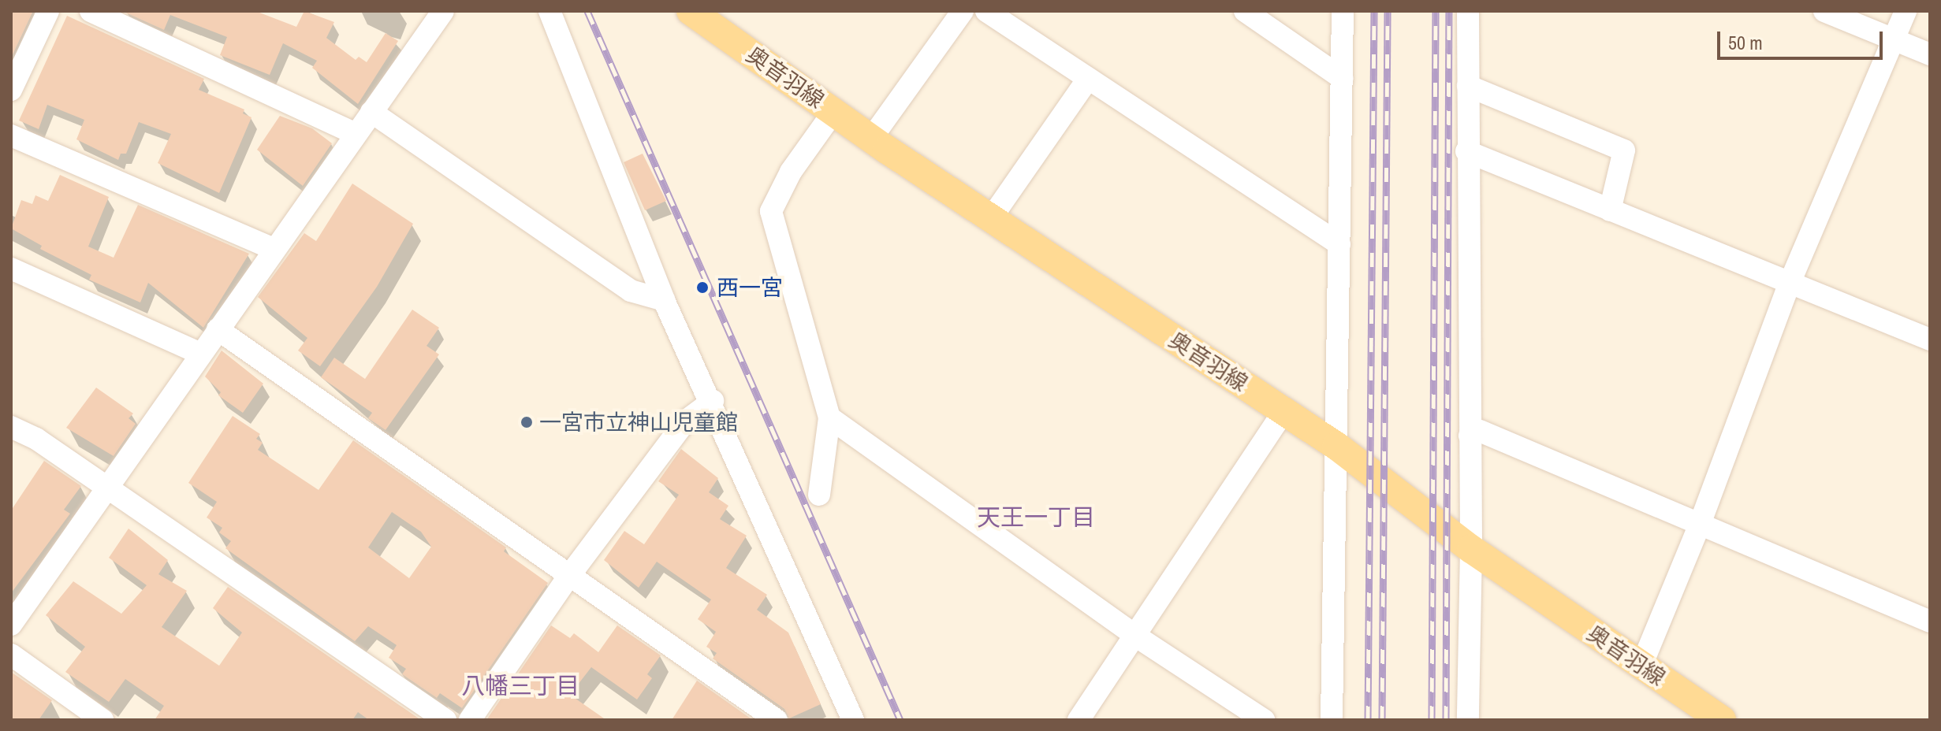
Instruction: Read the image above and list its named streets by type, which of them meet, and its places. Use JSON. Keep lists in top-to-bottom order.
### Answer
{
  "streets": {
    "main road": ["奥音羽線"]
  },
  "districts": ["天王一丁目", "八幡三丁目"],
  "places": ["西一宮", "一宮市立神山児童館"],
  "scale_bar": "50 m"
}
